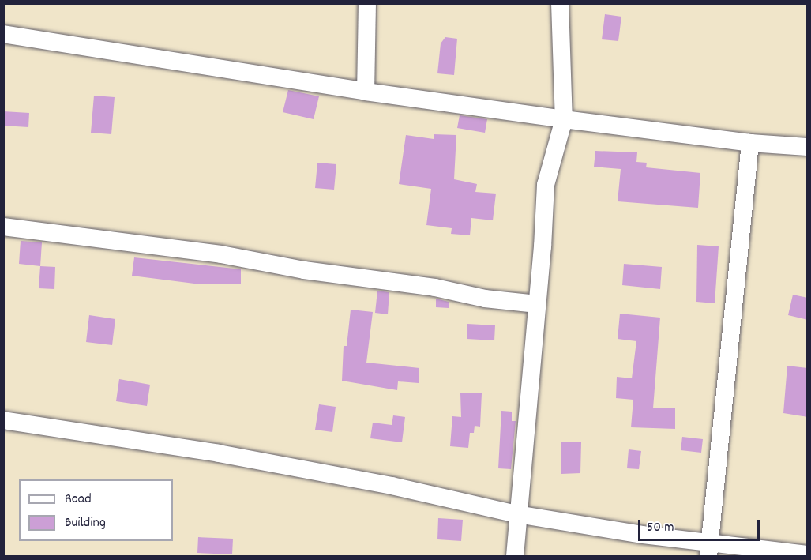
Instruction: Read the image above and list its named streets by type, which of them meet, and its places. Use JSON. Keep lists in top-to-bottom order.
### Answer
{
  "legend": ["Road", "Building"],
  "scale_bar": "50 m"
}
